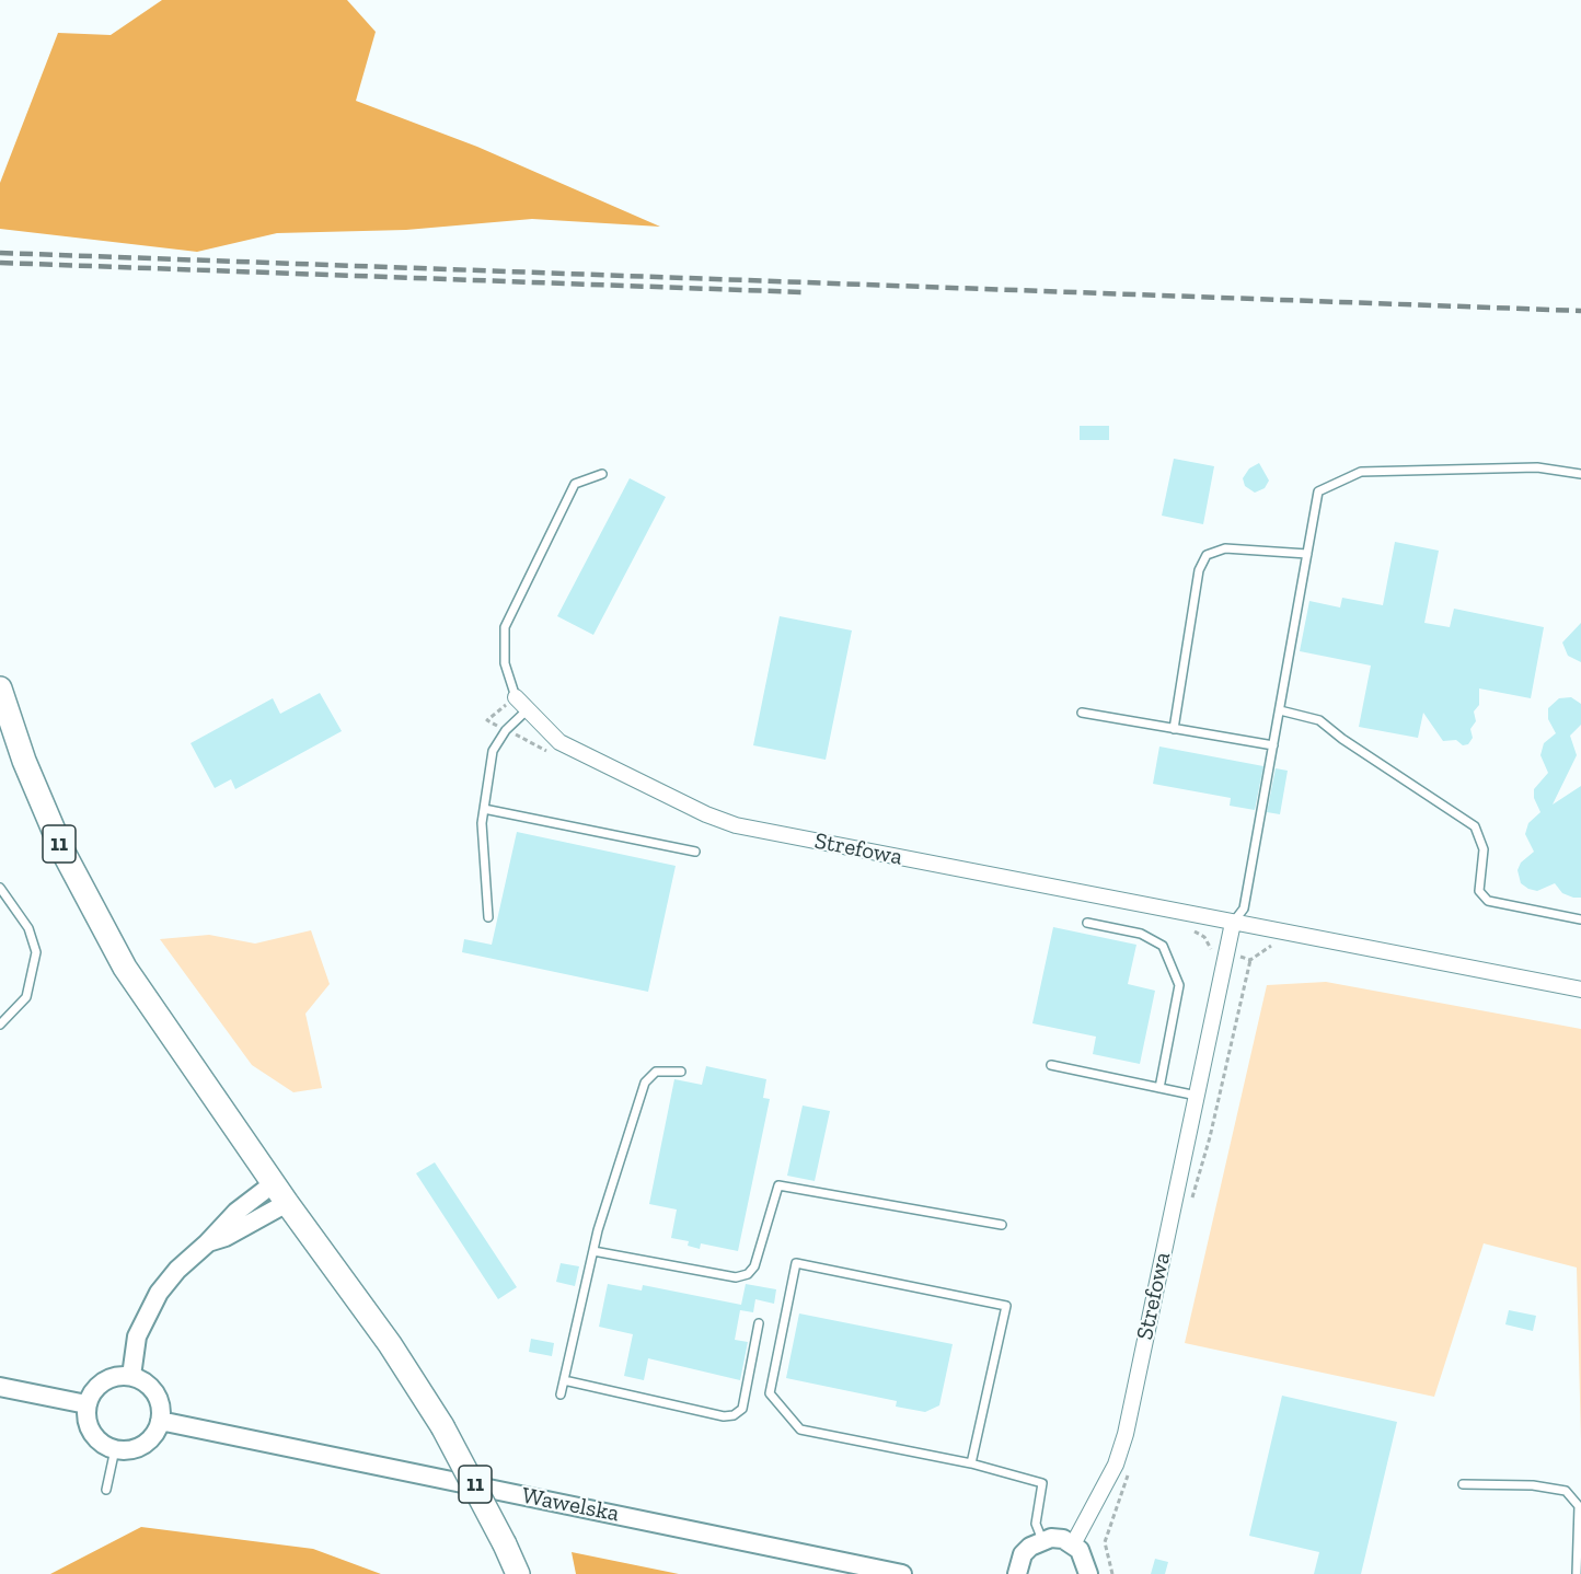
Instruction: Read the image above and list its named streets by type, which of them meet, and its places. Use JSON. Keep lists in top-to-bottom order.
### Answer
{
  "streets": {
    "highway": ["11"],
    "street": ["Strefowa", "Wawelska"]
  }
}
